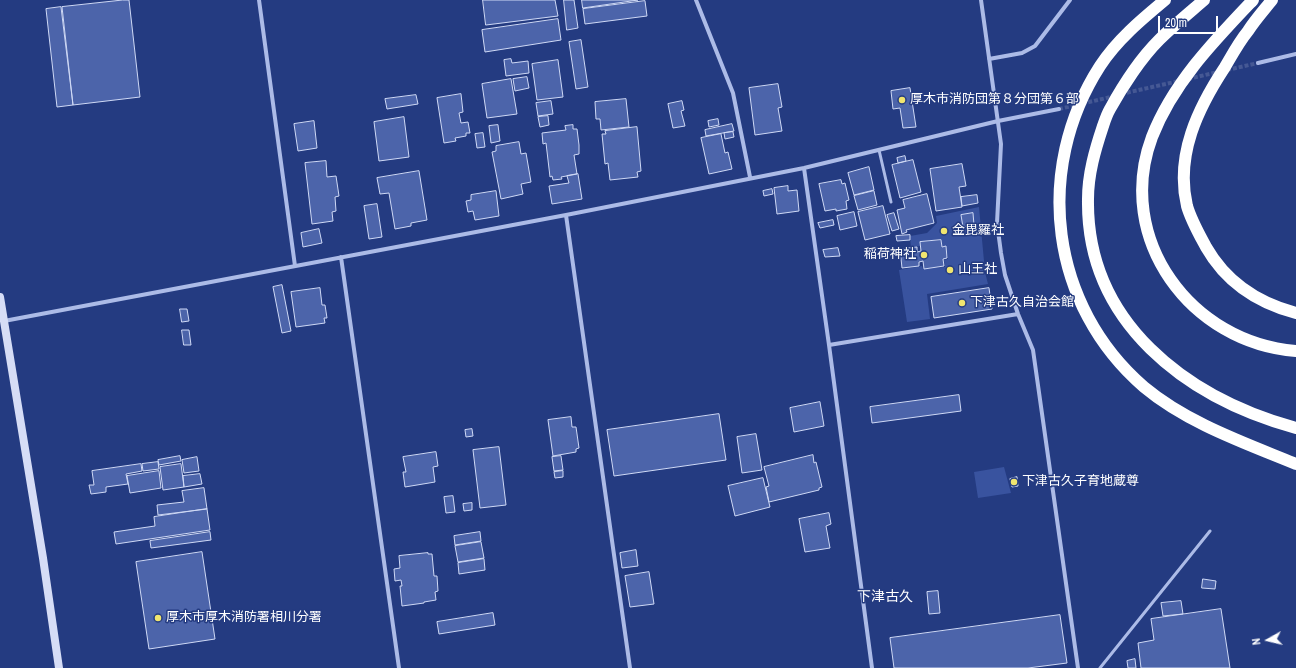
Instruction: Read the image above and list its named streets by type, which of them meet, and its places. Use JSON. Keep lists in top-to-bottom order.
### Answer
{
  "districts": ["下津古久"],
  "places": [
    "厚木市消防団第８分団第６部",
    "金毘羅社",
    "稲荷神社",
    "山王社",
    "下津古久自治会館",
    "下津古久子育地蔵尊",
    "厚木市厚木消防署相川分署"
  ],
  "scale_bar": "20 m",
  "north": "left"
}
